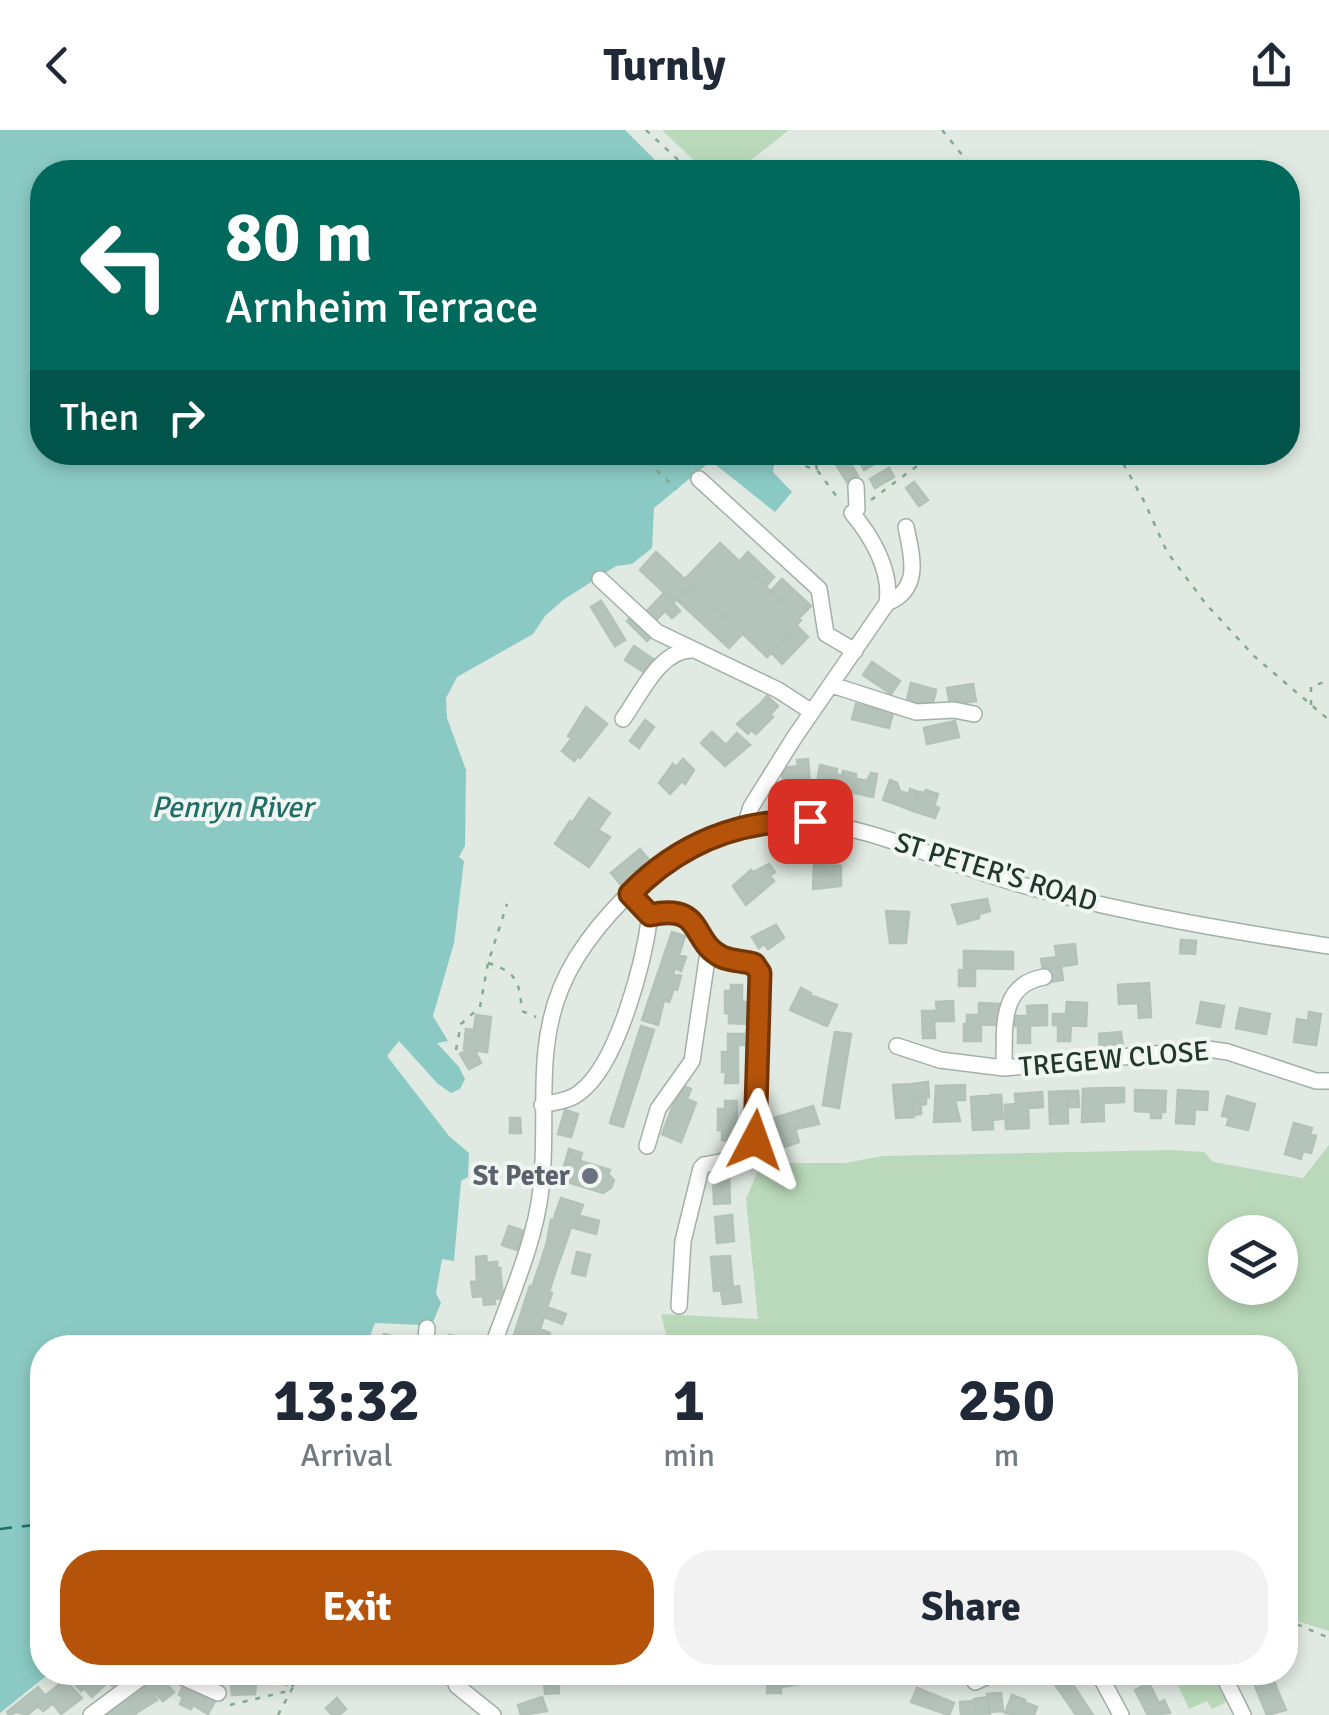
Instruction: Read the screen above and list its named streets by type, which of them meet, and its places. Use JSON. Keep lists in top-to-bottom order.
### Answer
{
  "streets": {
    "street": ["ST PETER'S ROAD", "TREGEW CLOSE"]
  },
  "water": ["Penryn River"],
  "places": ["St Peter"],
  "page": {
    "header": "Turnly",
    "turn": ["80 m", "Arnheim Terrace"],
    "then": "Then",
    "eta": [
      "13:32",
      "Arrival",
      "1",
      "min",
      "250",
      "m"
    ],
    "buttons": ["Exit", "Share"]
  }
}
